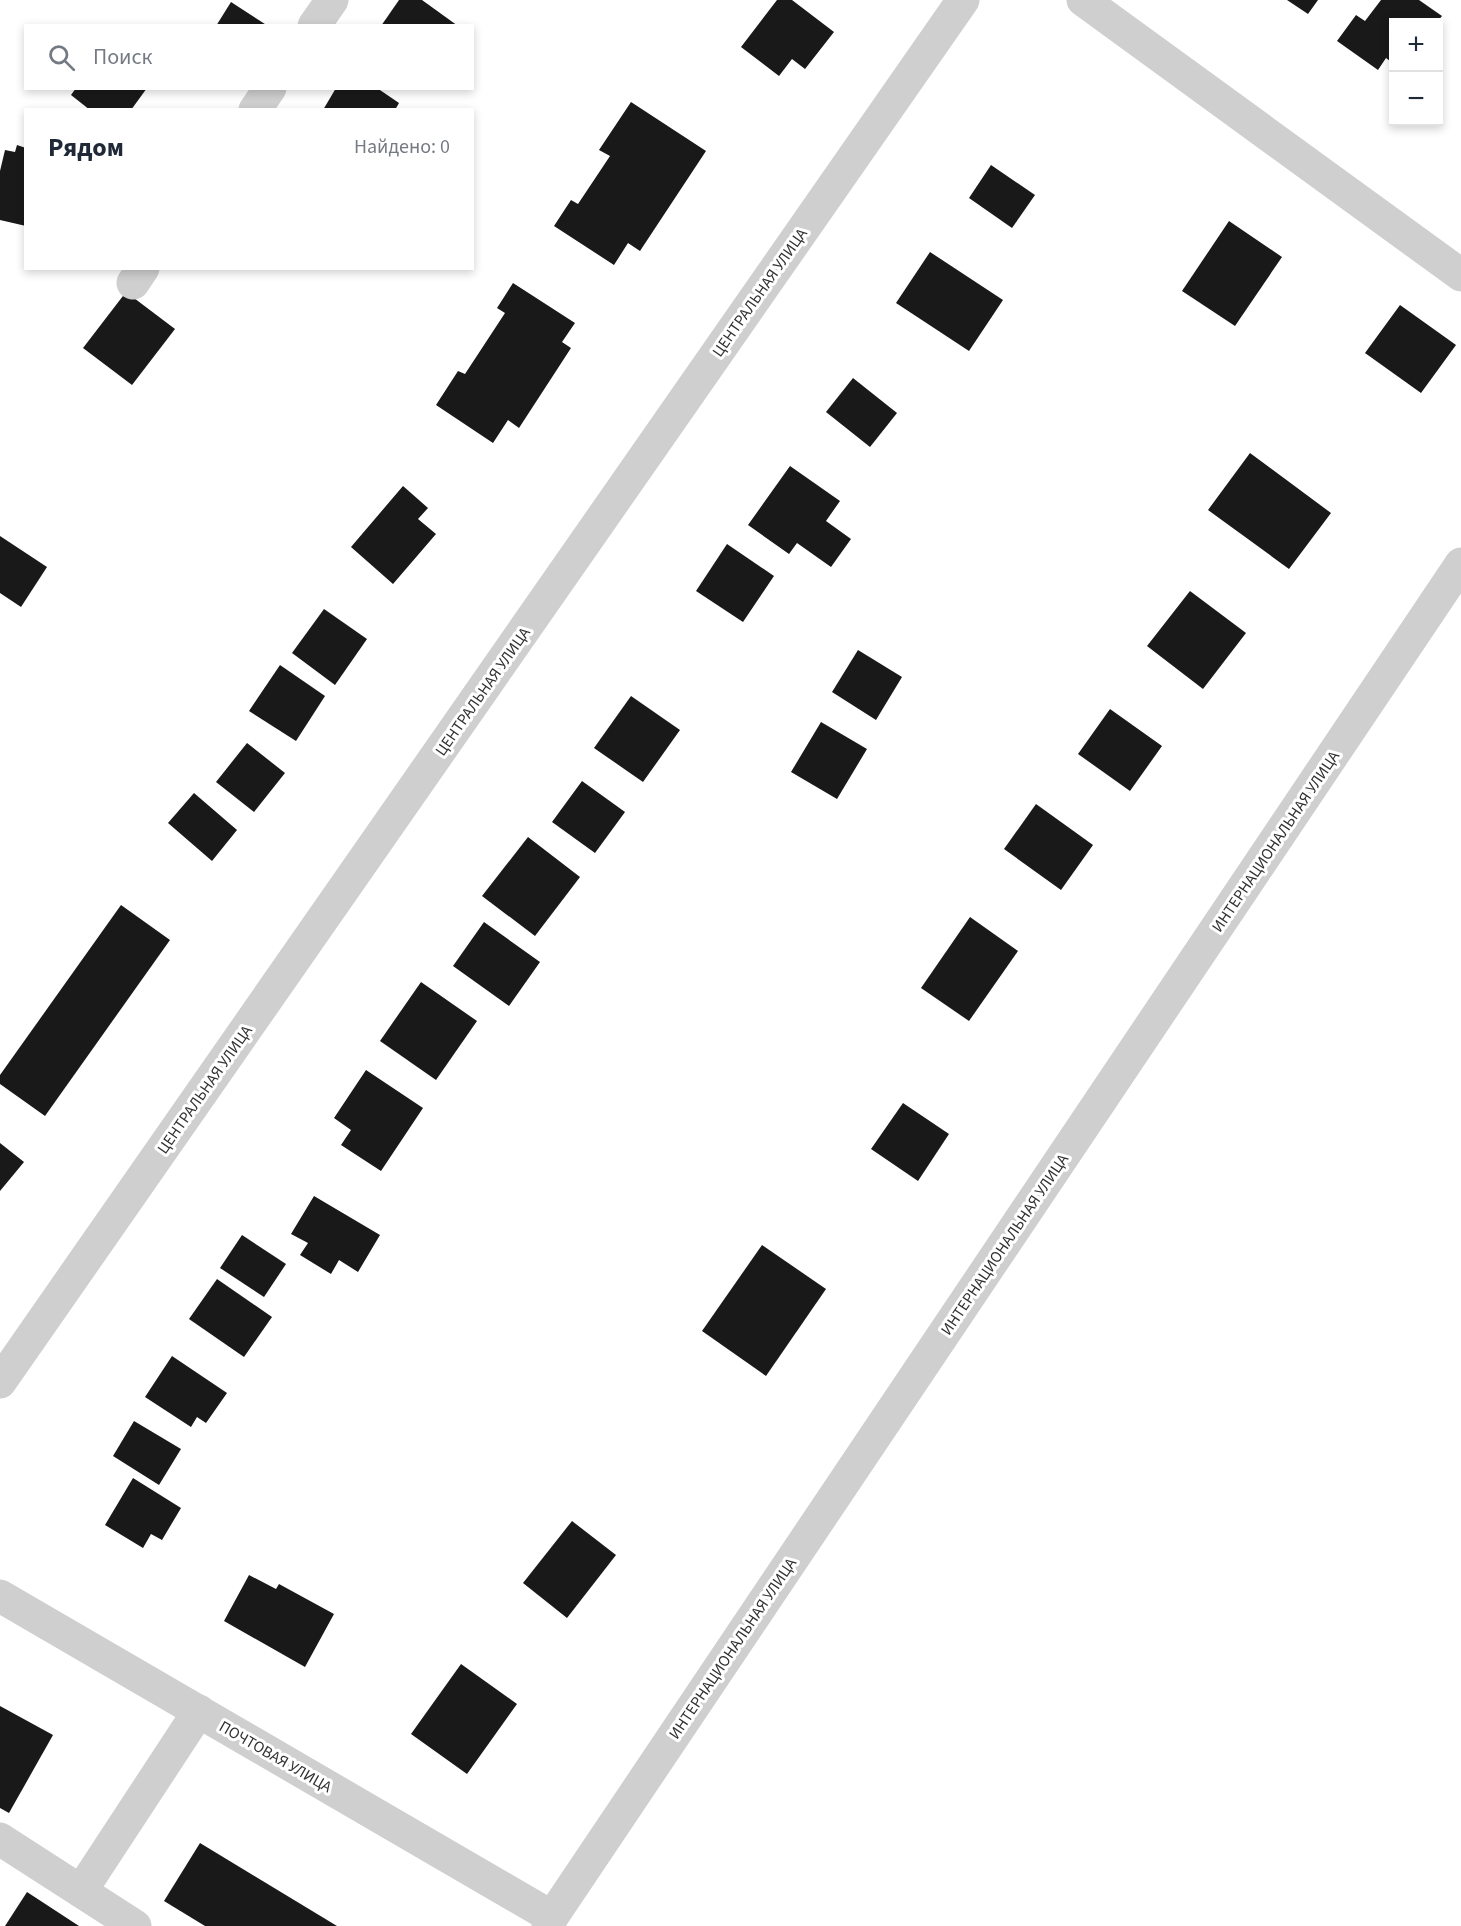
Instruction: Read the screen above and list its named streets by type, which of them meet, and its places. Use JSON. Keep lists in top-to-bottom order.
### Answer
{
  "streets": {
    "street": ["ЦЕНТРАЛЬНАЯ УЛИЦА", "ИНТЕРНАЦИОНАЛЬНАЯ УЛИЦА", "ПОЧТОВАЯ УЛИЦА"]
  },
  "crossings": [
    ["ИНТЕРНАЦИОНАЛЬНАЯ УЛИЦА", "ПОЧТОВАЯ УЛИЦА"]
  ],
  "page": {
    "map_buttons": ["+", "−"],
    "search": "Поиск",
    "heading": ["Рядом", "Найдено: 0"]
  }
}
